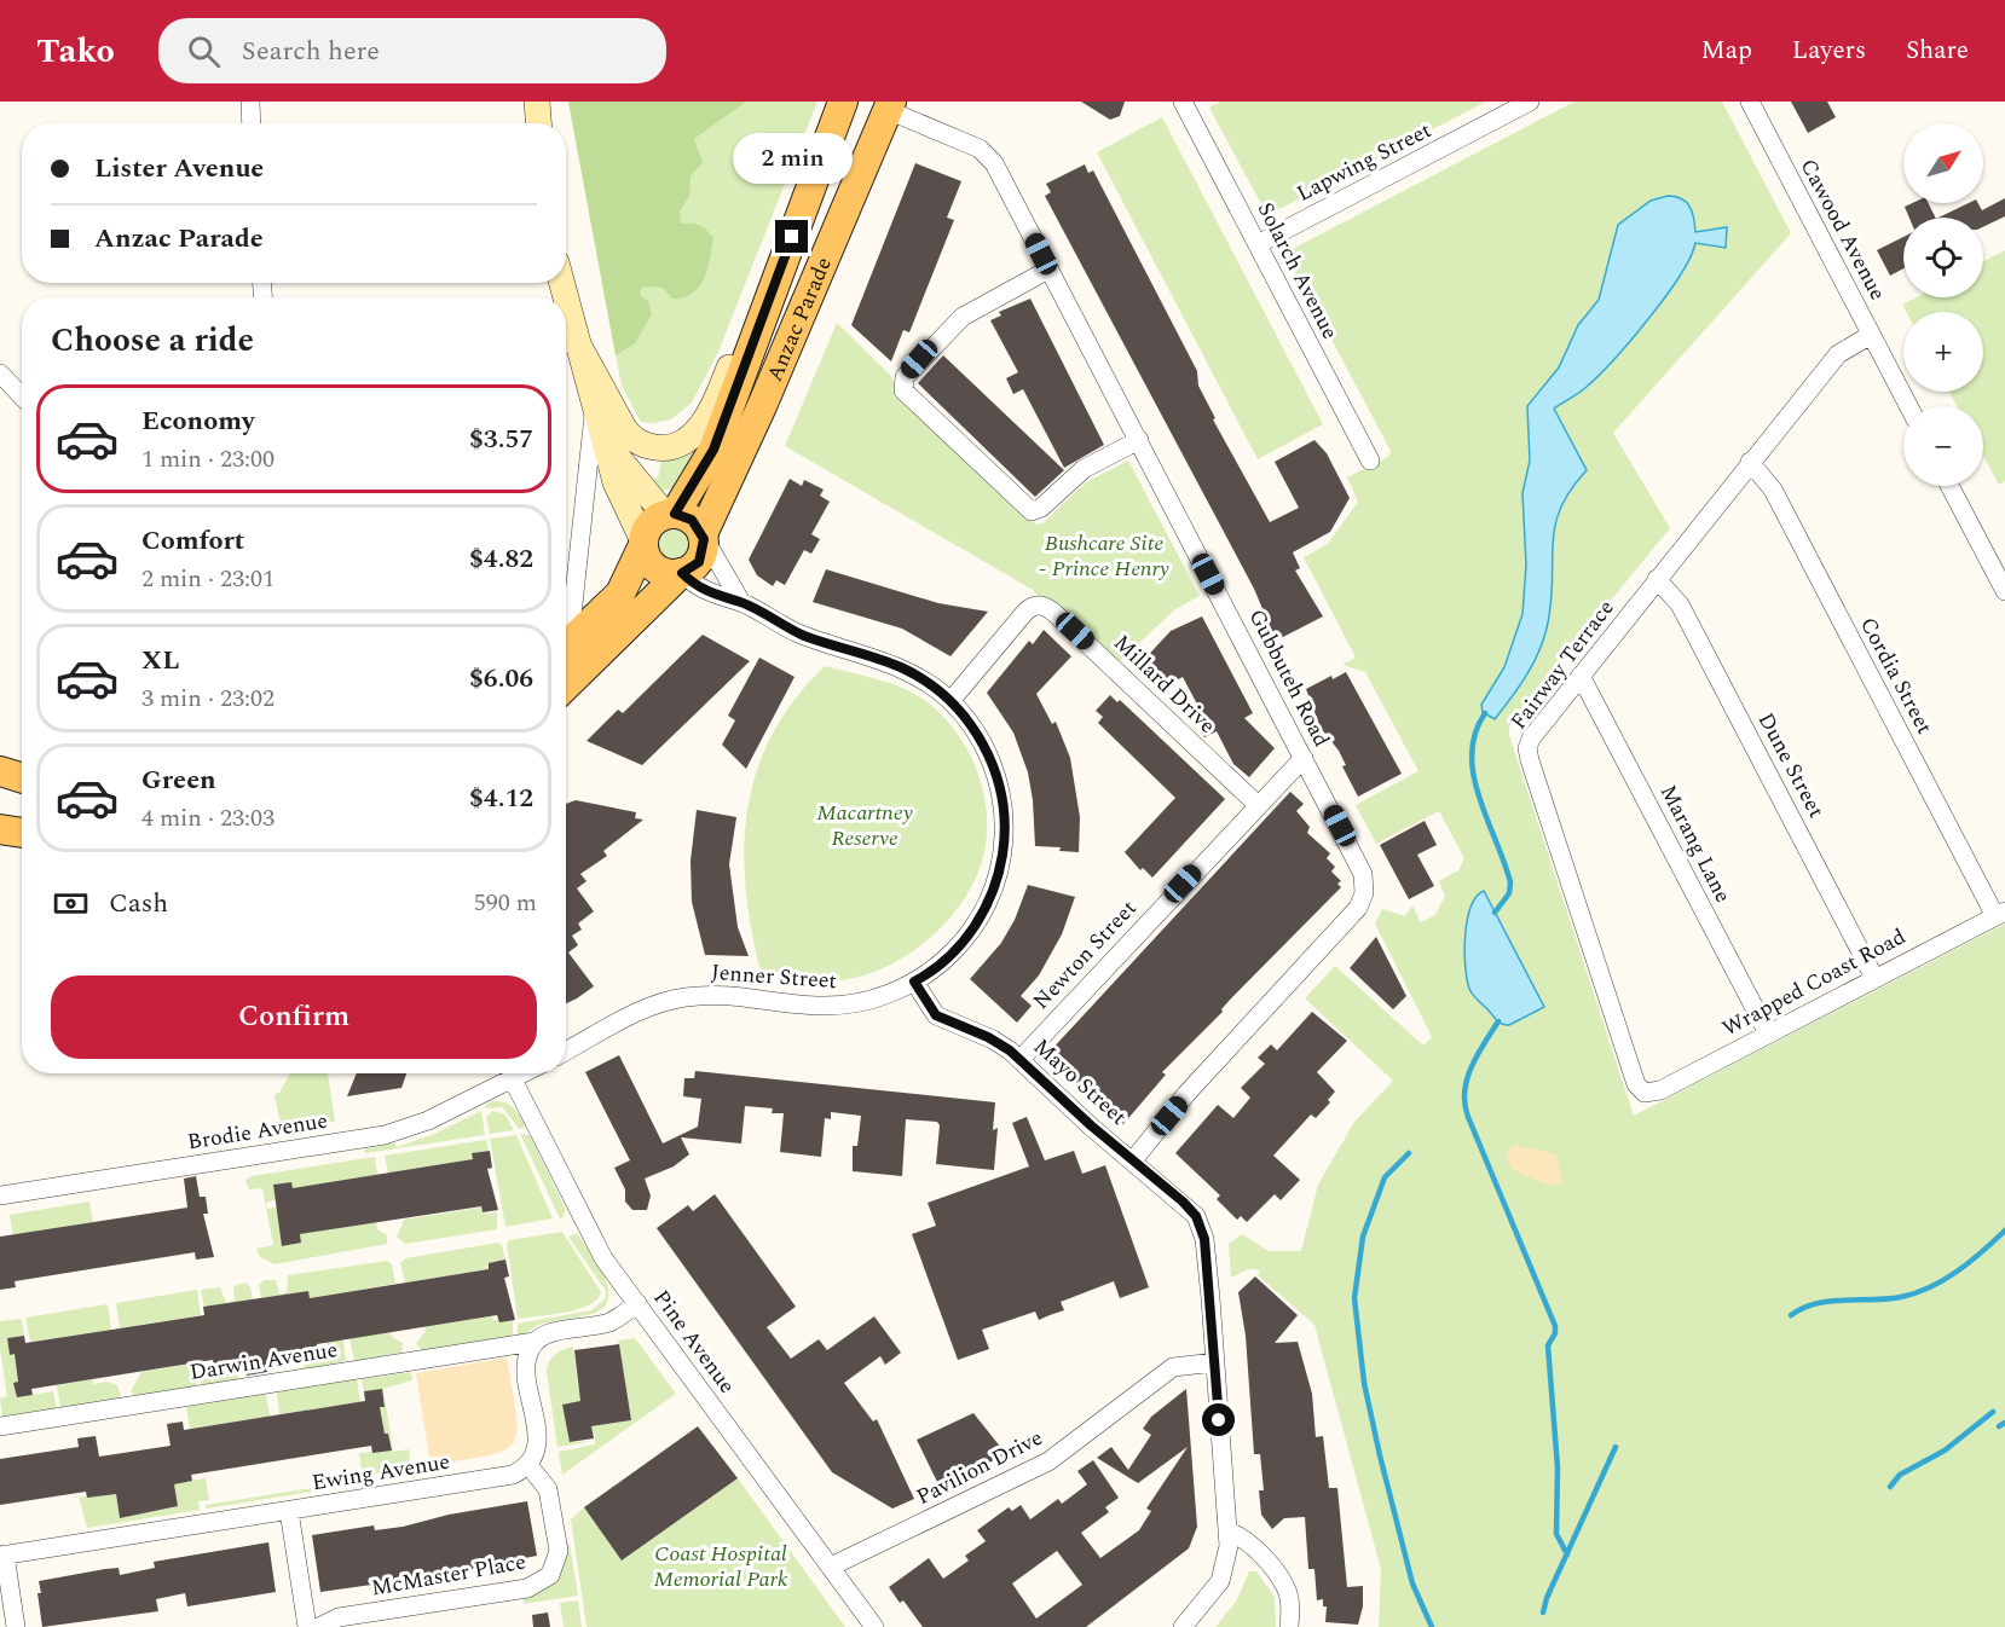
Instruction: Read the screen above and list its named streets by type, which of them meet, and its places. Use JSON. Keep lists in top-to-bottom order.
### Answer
{
  "streets": {
    "main road": ["Anzac Parade"],
    "street": [
      "Lapwing Street",
      "Cawood Avenue",
      "Solarch Avenue",
      "Fairway Terrace",
      "Cordia Street",
      "Gubbuteh Road",
      "Millard Drive",
      "Dune Street",
      "Marang Lane",
      "Newton Street",
      "Jenner Street",
      "Wrapped Coast Road",
      "Mayo Street",
      "Brodie Avenue",
      "Pine Avenue",
      "Darwin Avenue",
      "Pavilion Drive",
      "Ewing Avenue",
      "McMaster Place"
    ]
  },
  "crossings": [
    ["Lapwing Street", "Solarch Avenue"],
    ["Cawood Avenue", "Fairway Terrace"],
    ["Anzac Parade", "Gubbuteh Road"],
    ["Anzac Parade", "Jenner Street"],
    ["Fairway Terrace", "Cordia Street"],
    ["Fairway Terrace", "Dune Street"],
    ["Fairway Terrace", "Marang Lane"],
    ["Fairway Terrace", "Wrapped Coast Road"],
    ["Cordia Street", "Wrapped Coast Road"],
    ["Gubbuteh Road", "Newton Street"],
    ["Gubbuteh Road", "Mayo Street"],
    ["Millard Drive", "Newton Street"],
    ["Millard Drive", "Jenner Street"],
    ["Dune Street", "Wrapped Coast Road"],
    ["Marang Lane", "Wrapped Coast Road"],
    ["Newton Street", "Mayo Street"],
    ["Jenner Street", "Mayo Street"],
    ["Mayo Street", "Pavilion Drive"],
    ["Pine Avenue", "Pavilion Drive"],
    ["Ewing Avenue", "McMaster Place"]
  ],
  "parks": ["Bushcare Site - Prince Henry", "Macartney Reserve", "Coast Hospital Memorial Park"],
  "north": "top right",
  "page": {
    "header": "Tako",
    "search": "Search here",
    "nav": ["Map", "Layers", "Share"],
    "map_buttons": ["+", "−"],
    "banner": ["Lister Avenue", "Anzac Parade"],
    "bubble": "2 min",
    "heading": "Choose a ride",
    "list": [
      {
        "name": "Economy",
        "note": "1 min · 23:00",
        "value": "$3.57"
      },
      {
        "name": "Comfort",
        "note": "2 min · 23:01",
        "value": "$4.82"
      },
      {
        "name": "XL",
        "note": "3 min · 23:02",
        "value": "$6.06"
      },
      {
        "name": "Green",
        "note": "4 min · 23:03",
        "value": "$4.12"
      }
    ],
    "pay": ["Cash", "590 m"],
    "buttons": "Confirm"
  }
}
